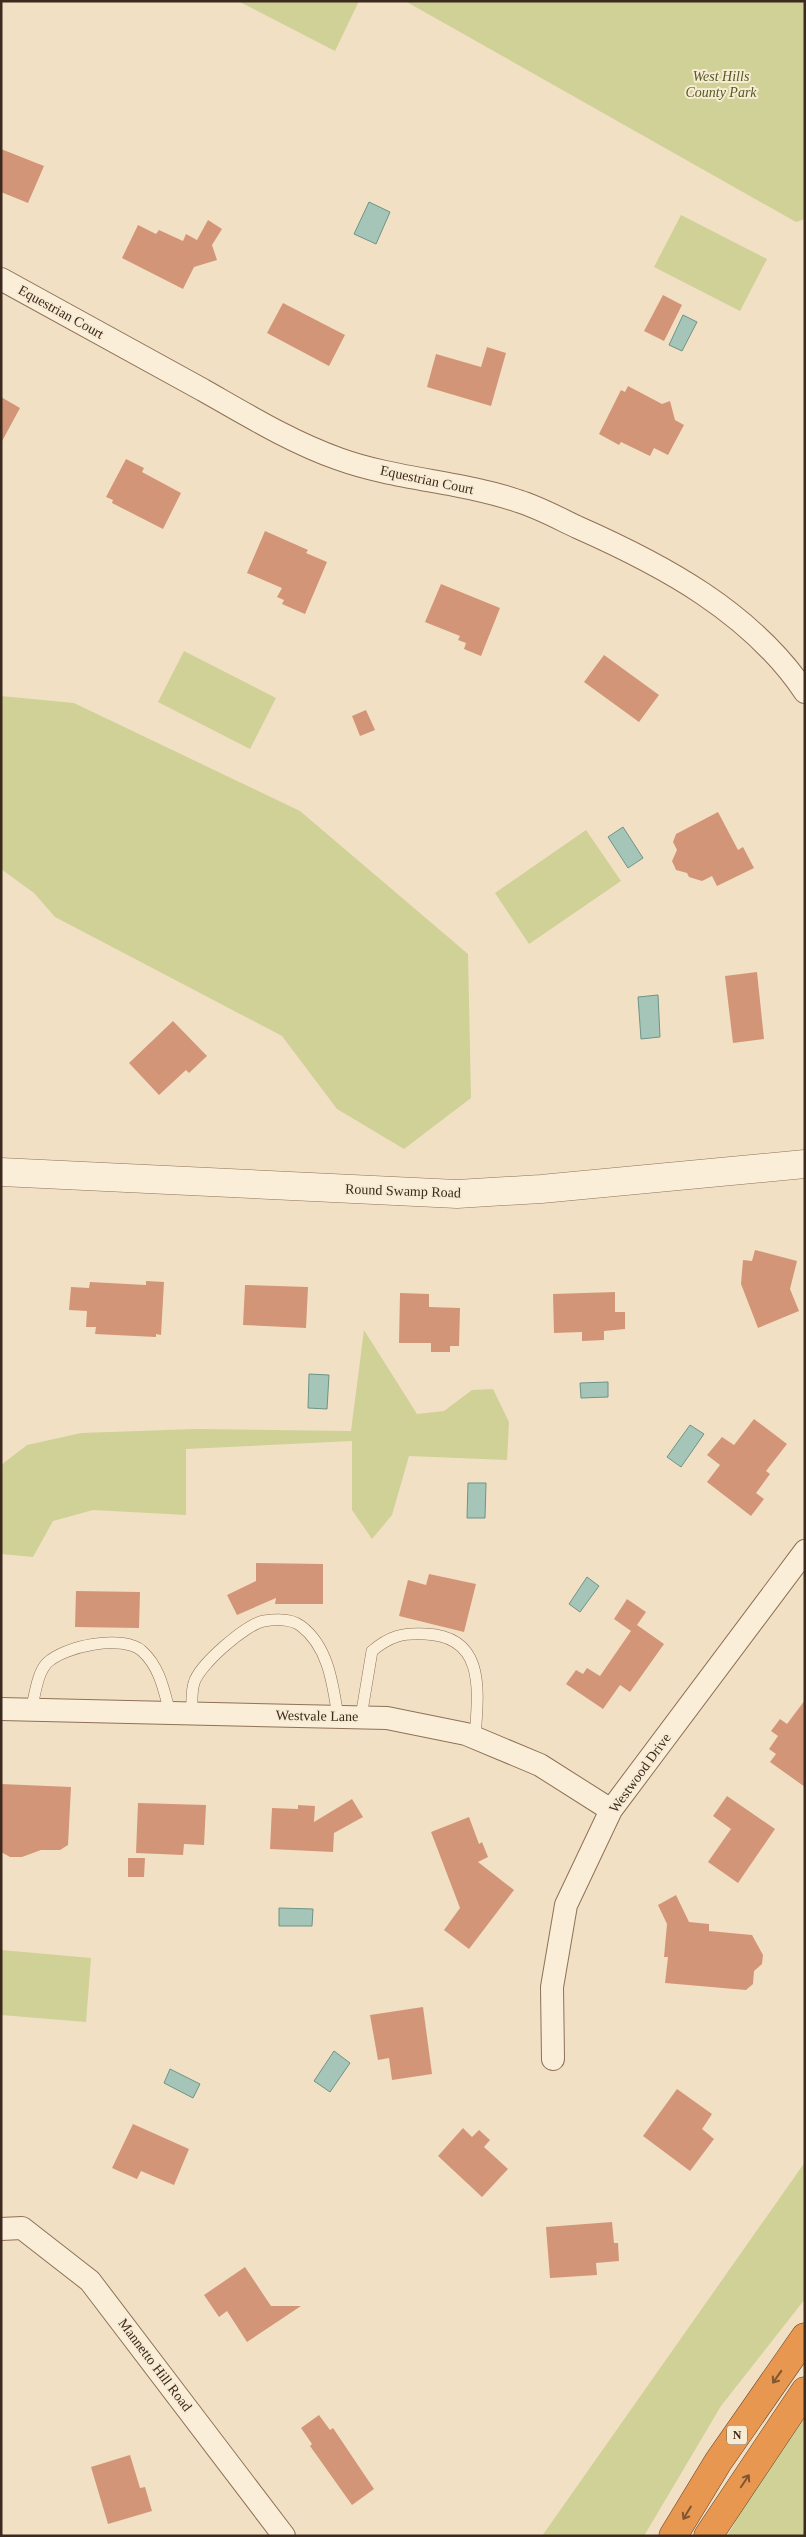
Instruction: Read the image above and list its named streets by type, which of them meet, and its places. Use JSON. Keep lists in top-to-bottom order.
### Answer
{
  "streets": {
    "highway": ["N"],
    "street": [
      "Equestrian Court",
      "Round Swamp Road",
      "Westvale Lane",
      "Westwood Drive",
      "Mannetto Hill Road"
    ]
  },
  "crossings": [
    ["Westvale Lane", "Westwood Drive"]
  ],
  "parks": ["West Hills County Park"]
}
